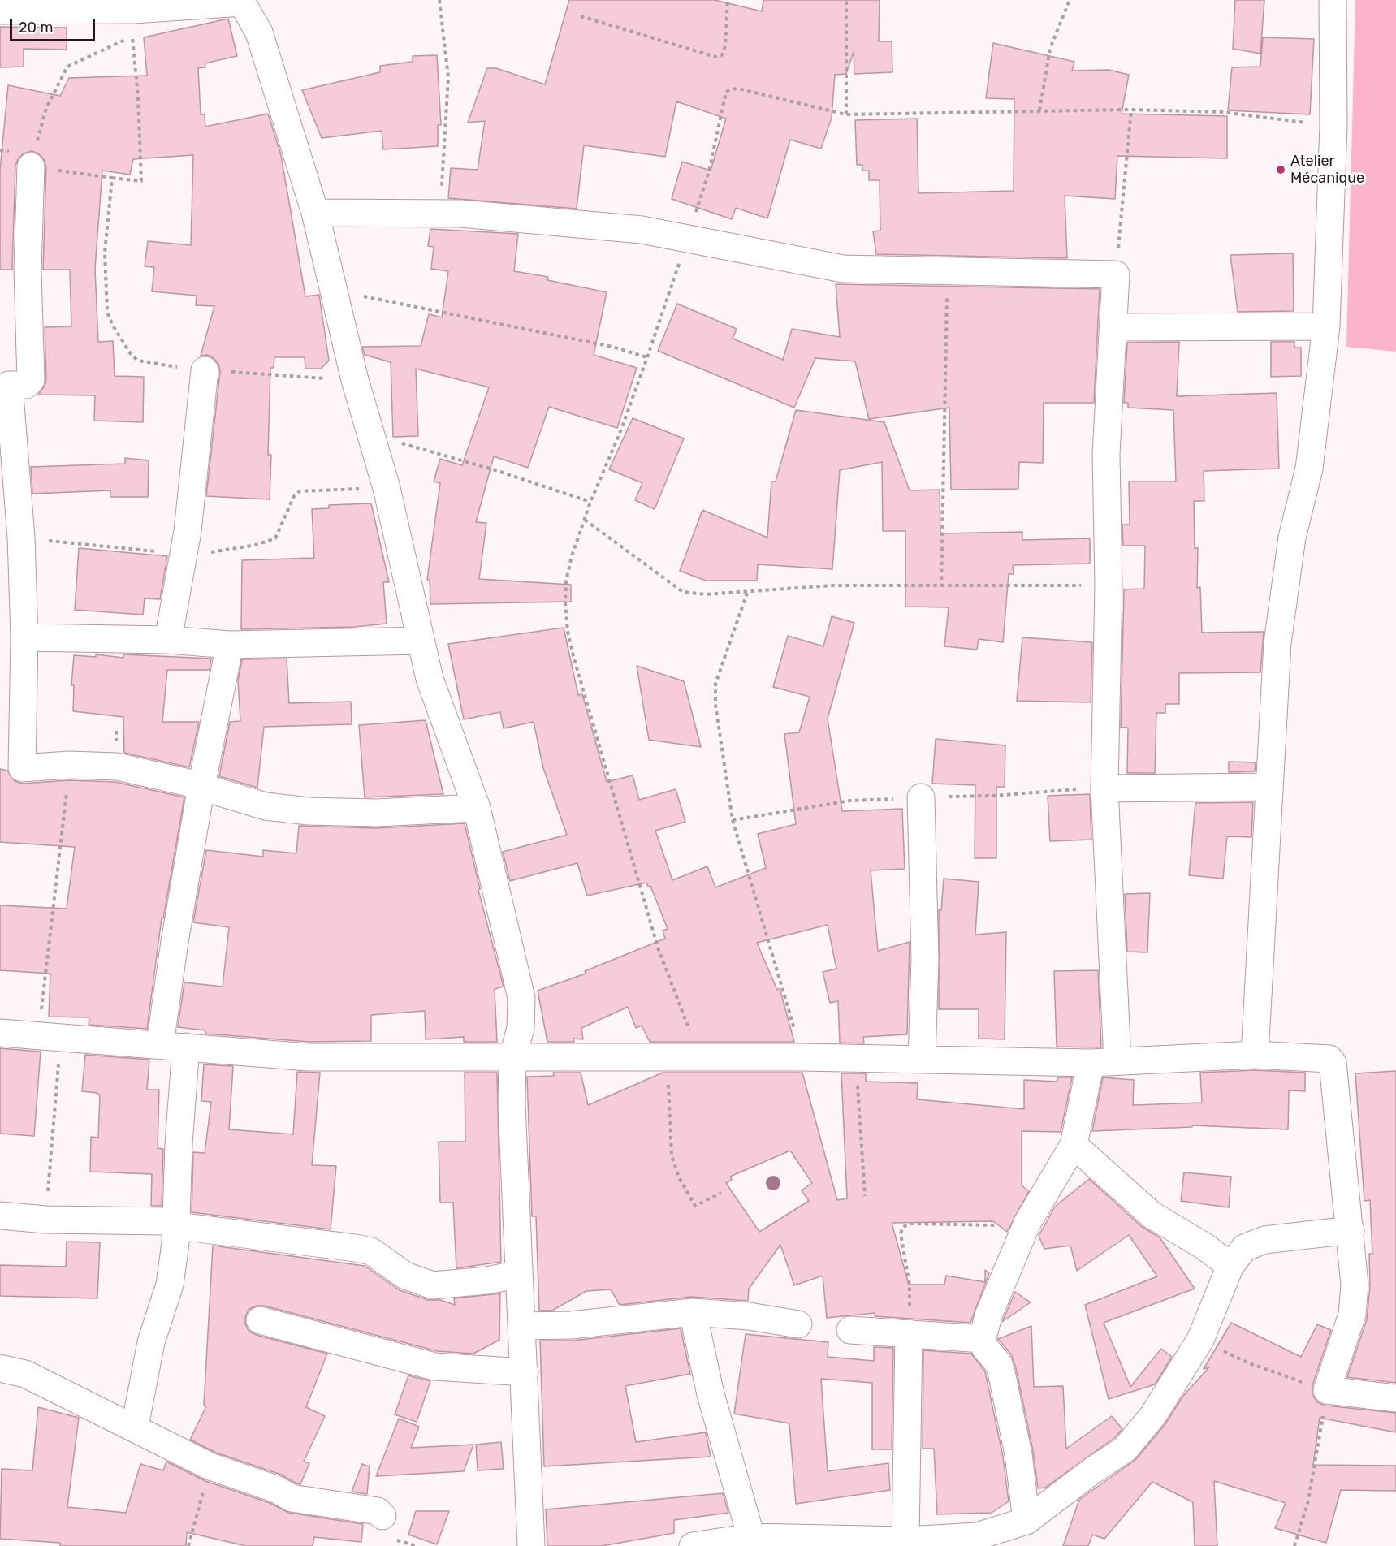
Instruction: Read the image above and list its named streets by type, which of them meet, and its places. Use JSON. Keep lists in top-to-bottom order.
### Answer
{
  "places": ["Atelier Mécanique"],
  "scale_bar": "20 m"
}
